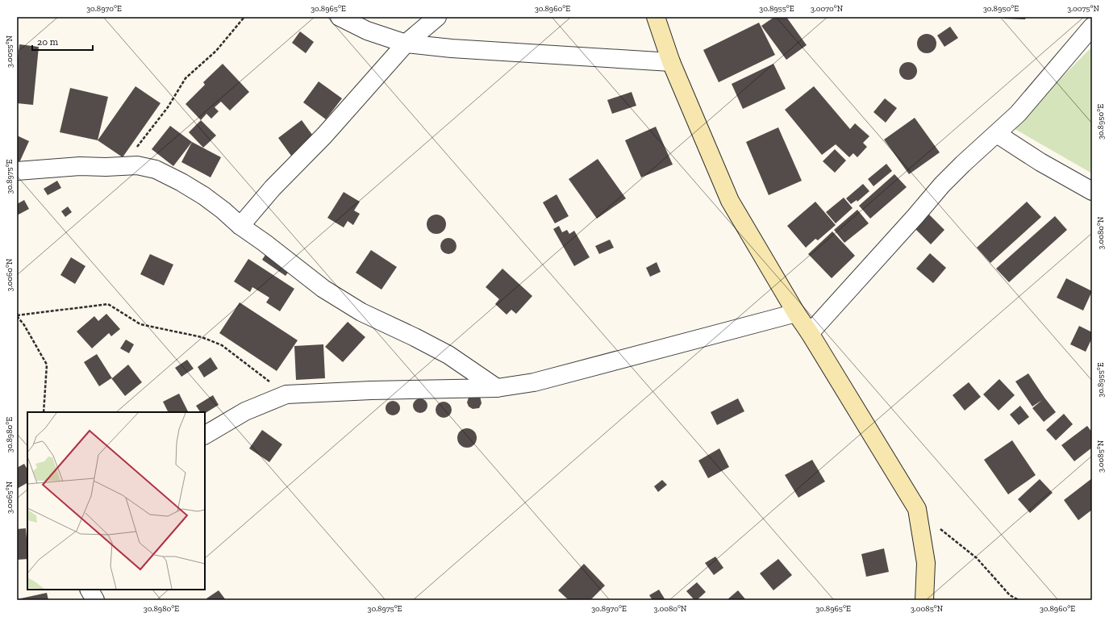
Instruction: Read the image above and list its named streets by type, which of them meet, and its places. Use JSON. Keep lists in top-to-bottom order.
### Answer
{
  "scale_bar": "20 m",
  "coordinates": [
    "30.8970°E",
    "30.8965°E",
    "30.8960°E",
    "30.8955°E",
    "3.0070°N",
    "30.8950°E",
    "3.0075°N",
    "3.0055°N",
    "30.8975°E",
    "3.0080°N",
    "3.0060°N",
    "30.8980°E",
    "3.0085°N",
    "3.0065°N"
  ]
}
